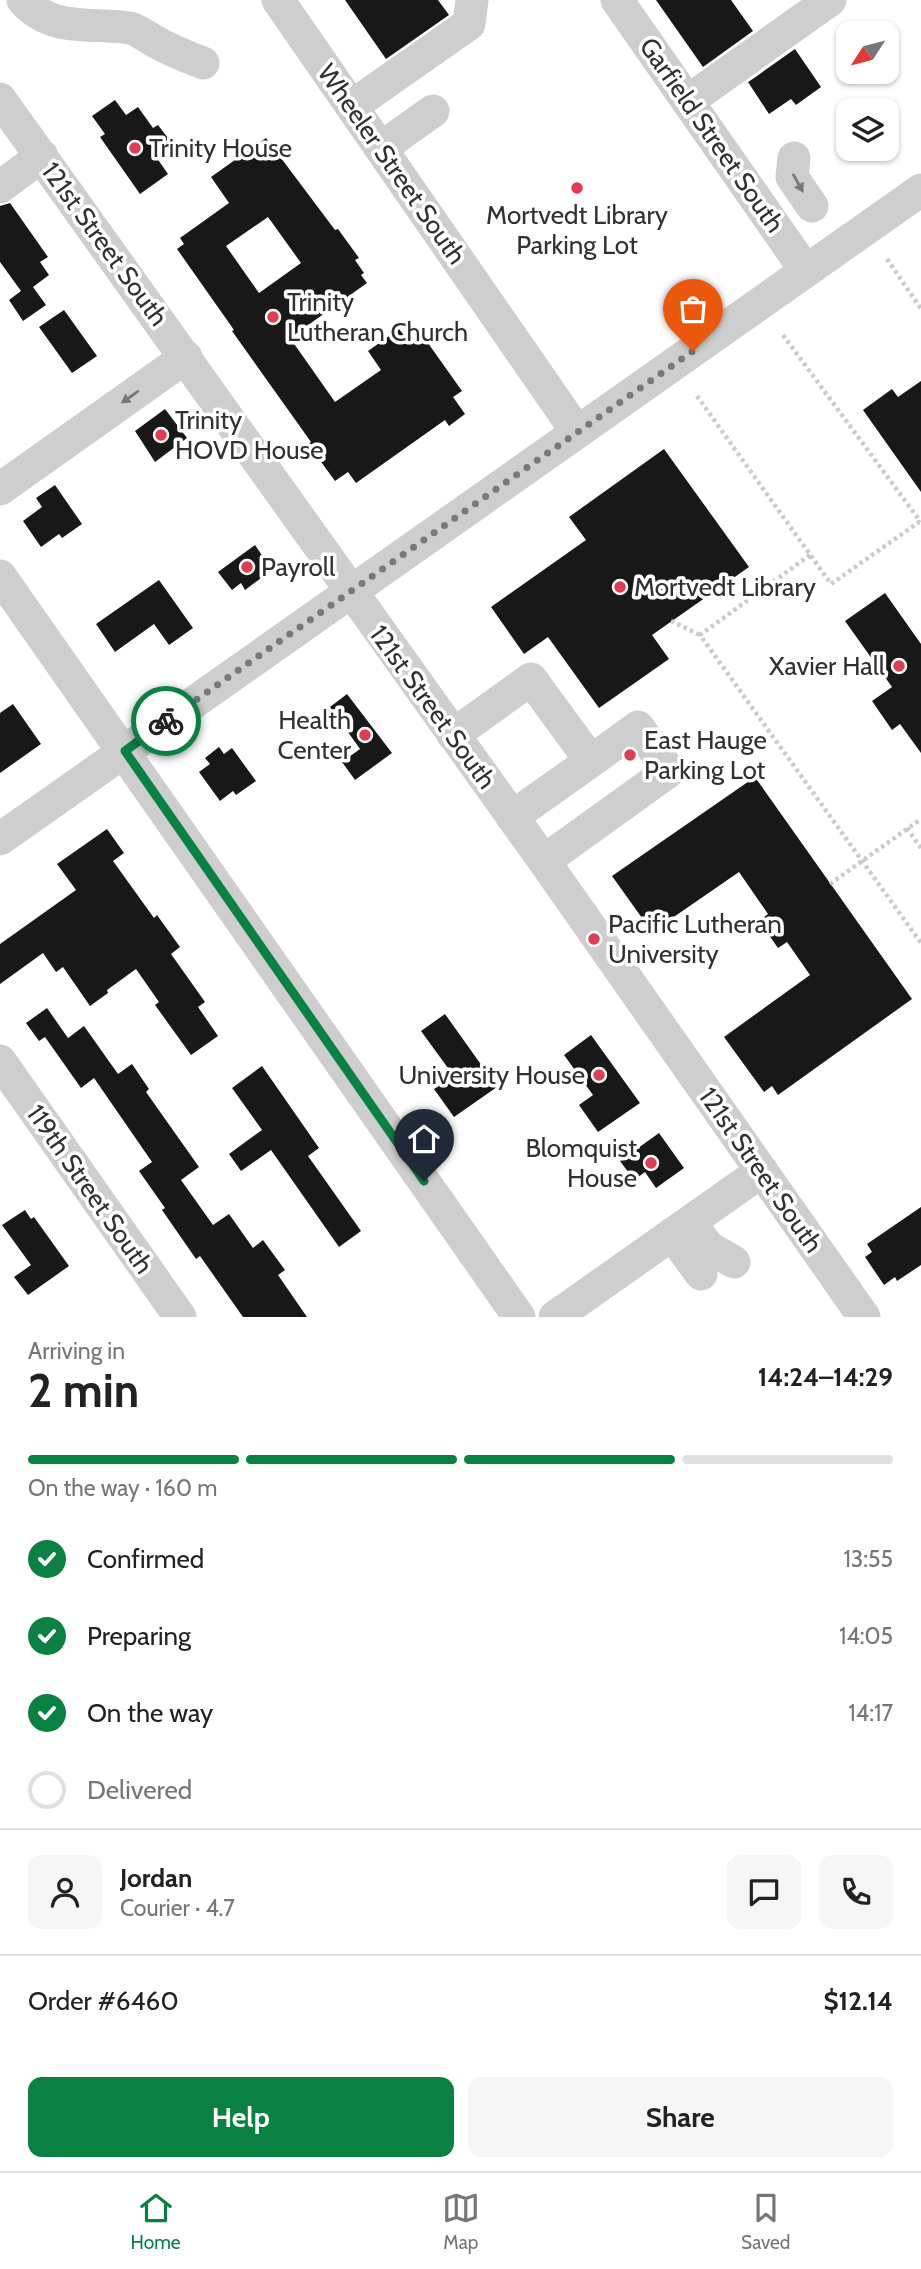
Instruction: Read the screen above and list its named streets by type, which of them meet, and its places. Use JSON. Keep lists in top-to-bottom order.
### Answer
{
  "streets": {
    "street": [
      "Garfield Street South",
      "Wheeler Street South",
      "121st Street South",
      "119th Street South"
    ]
  },
  "places": [
    "Trinity House",
    "Mortvedt Library Parking Lot",
    "Trinity Lutheran Church",
    "Trinity HOVD House",
    "Payroll",
    "Mortvedt Library",
    "Xavier Hall",
    "Health Center",
    "East Hauge Parking Lot",
    "Pacific Lutheran University",
    "University House",
    "Blomquist House"
  ],
  "north": "bottom left",
  "page": {
    "heading": ["2 min", "Arriving in", "14:24–14:29"],
    "panel": [
      "Jordan",
      "Courier · 4.7",
      "Order #6460",
      "$12.14"
    ],
    "bar": "On the way · 160 m",
    "list": [
      ["Confirmed", "13:55"],
      ["Preparing", "14:05"],
      ["On the way", "14:17"],
      "Delivered"
    ],
    "buttons": ["Help", "Share"],
    "tabs": ["Home", "Map", "Saved"]
  }
}
